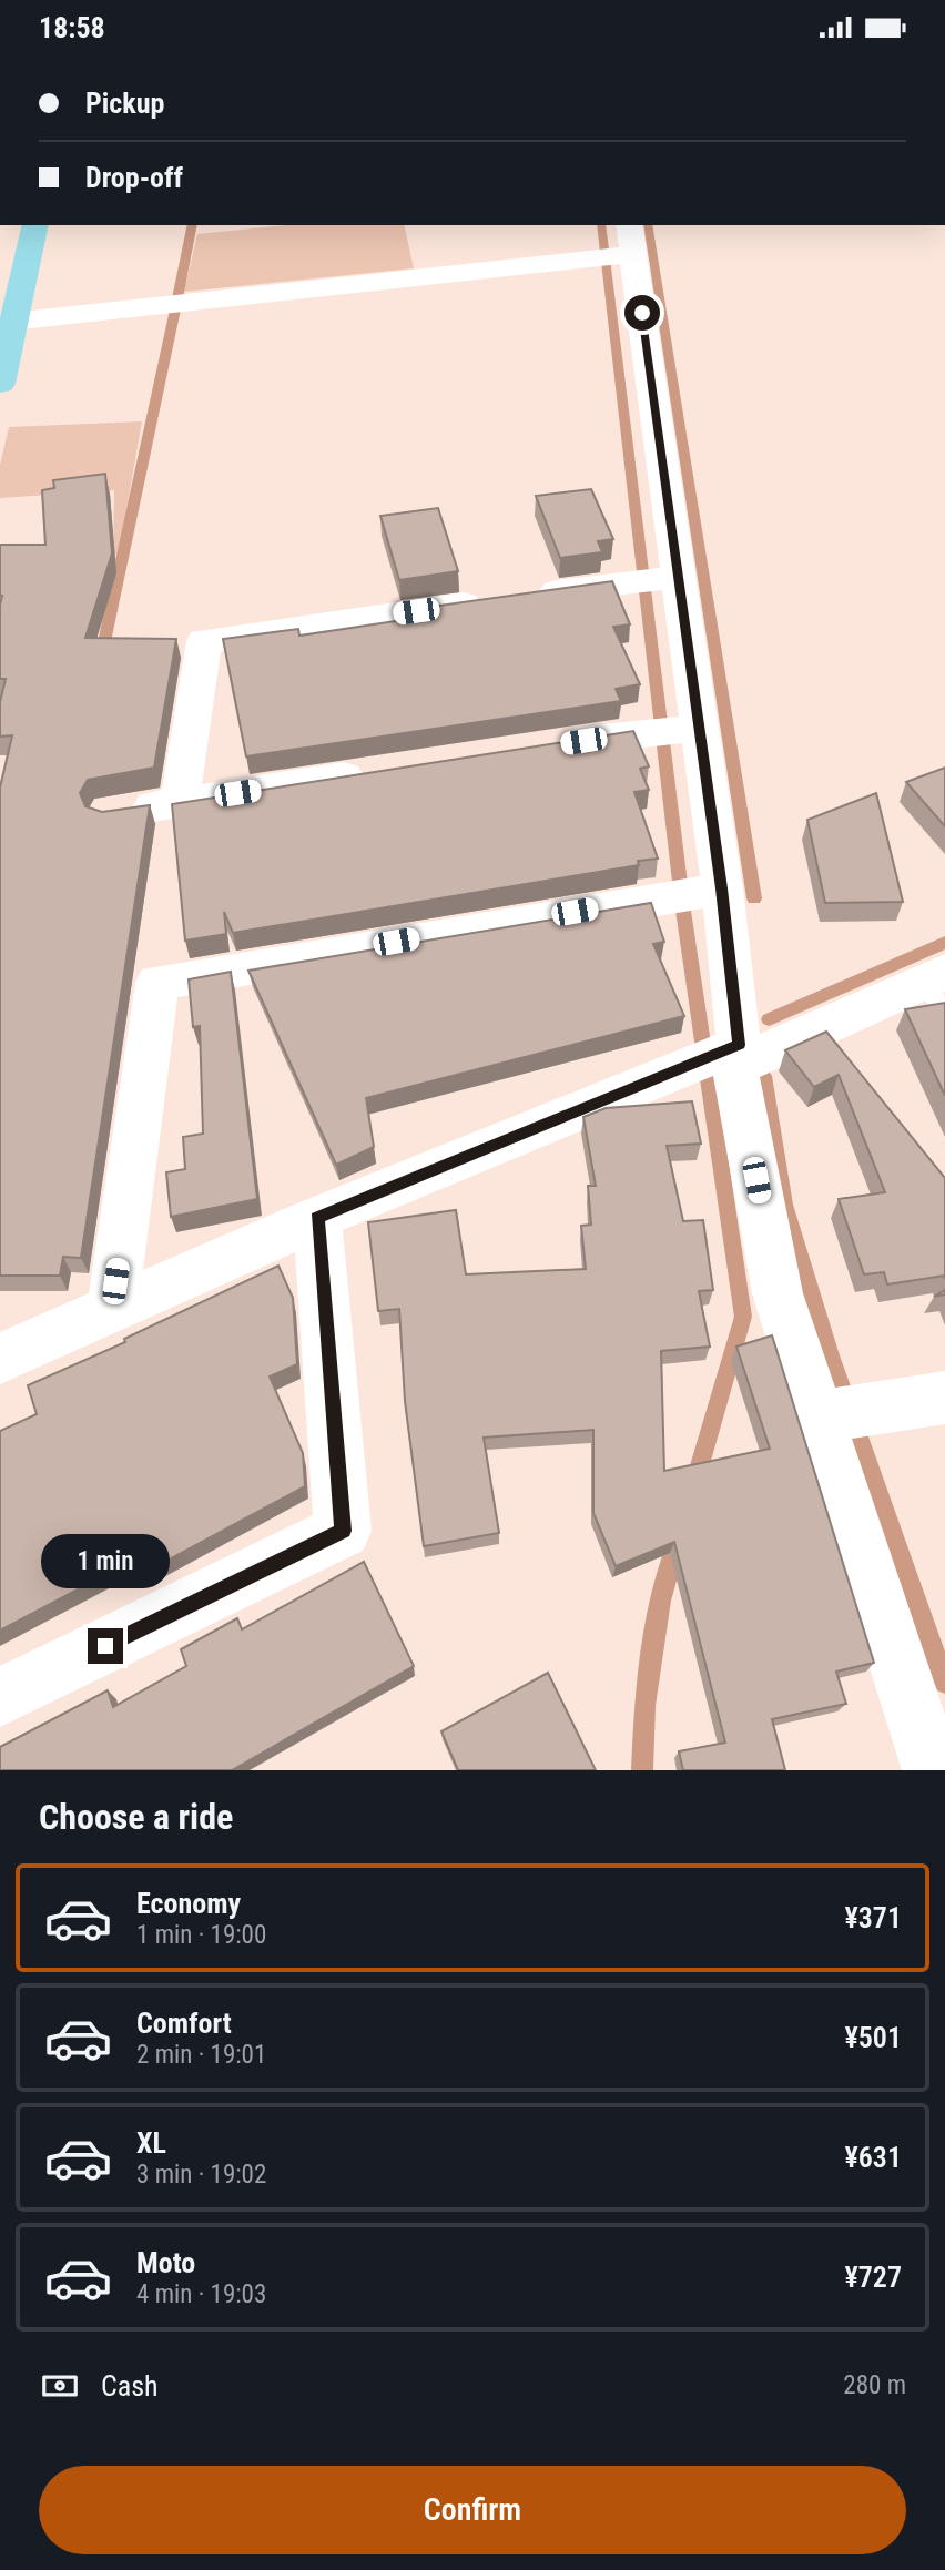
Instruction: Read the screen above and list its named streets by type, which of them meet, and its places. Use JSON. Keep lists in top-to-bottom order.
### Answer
{
  "page": {
    "status": "18:58",
    "banner": ["Pickup", "Drop-off"],
    "bubble": "1 min",
    "heading": "Choose a ride",
    "list": [
      {
        "name": "Economy",
        "note": "1 min · 19:00",
        "value": "¥371"
      },
      {
        "name": "Comfort",
        "note": "2 min · 19:01",
        "value": "¥501"
      },
      {
        "name": "XL",
        "note": "3 min · 19:02",
        "value": "¥631"
      },
      {
        "name": "Moto",
        "note": "4 min · 19:03",
        "value": "¥727"
      }
    ],
    "pay": ["Cash", "280 m"],
    "buttons": "Confirm"
  }
}
